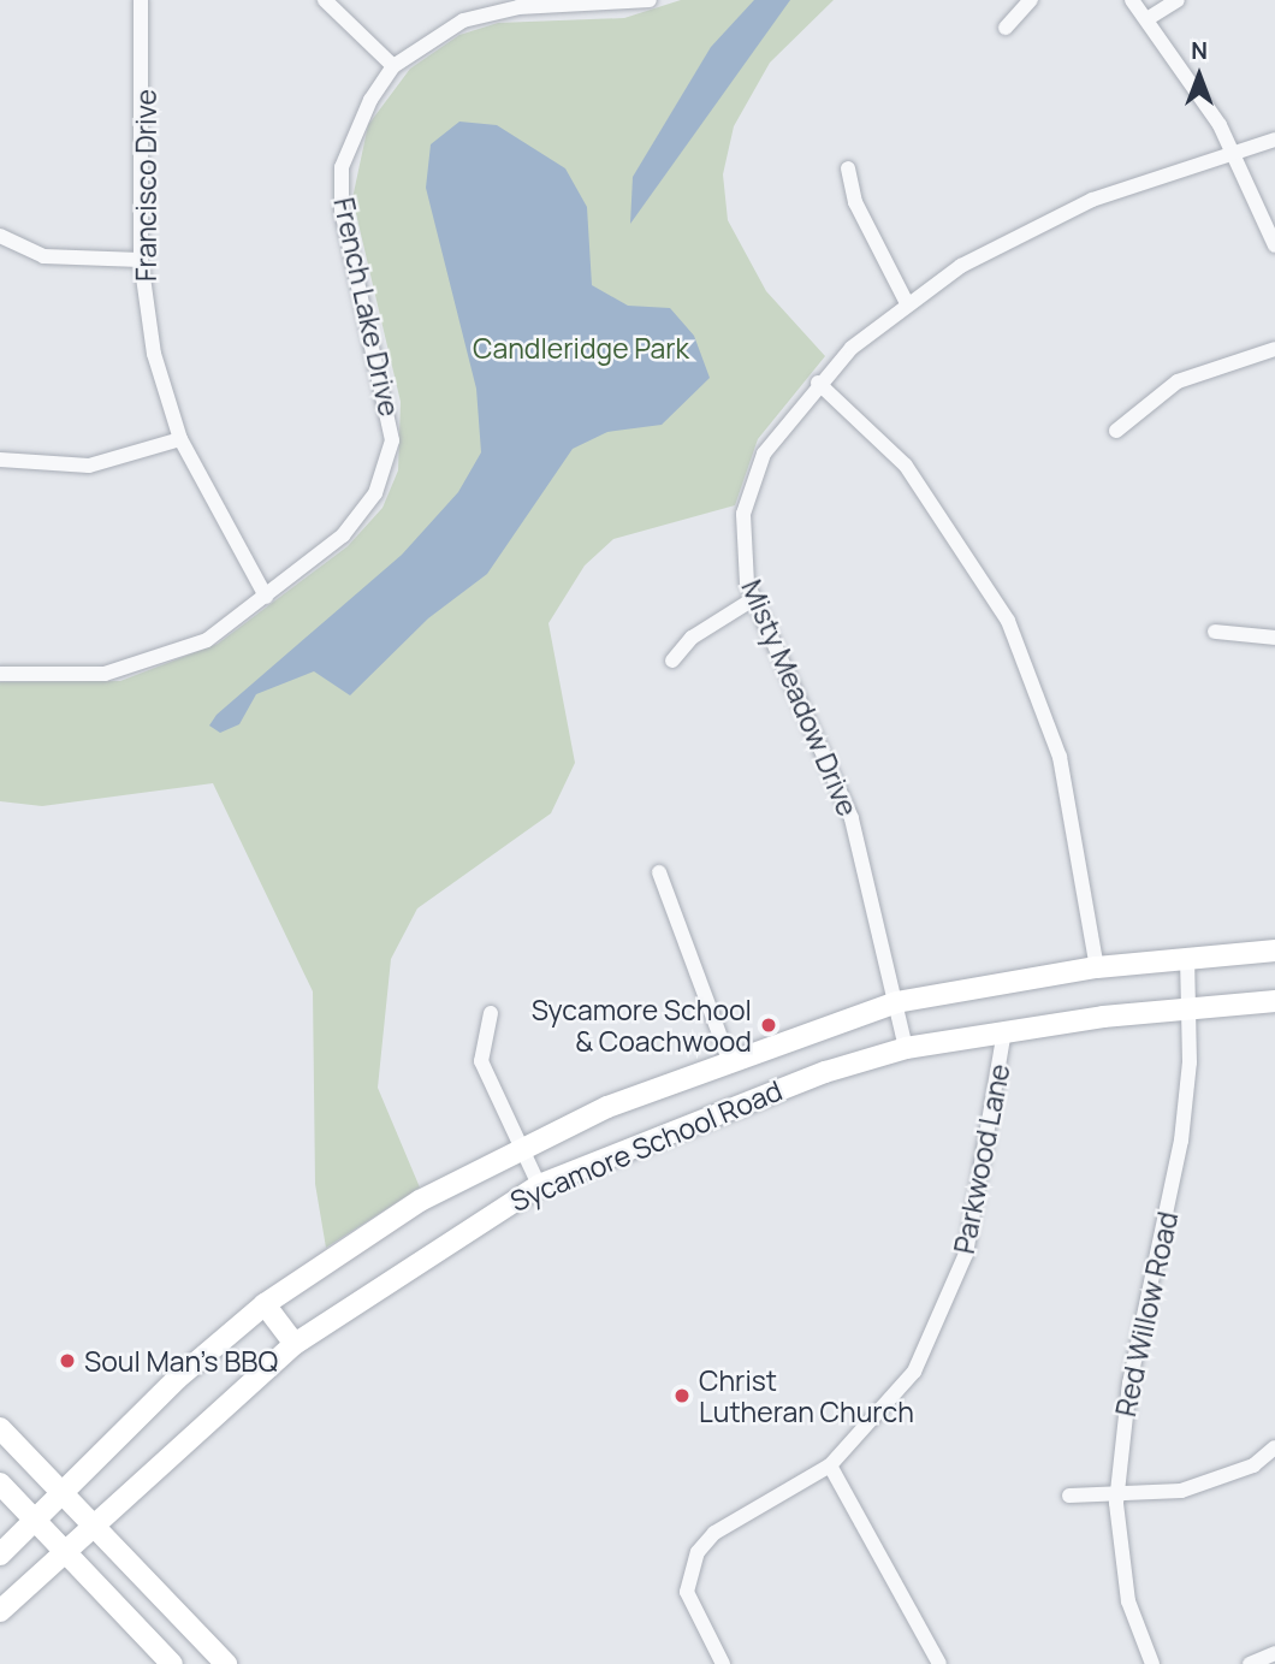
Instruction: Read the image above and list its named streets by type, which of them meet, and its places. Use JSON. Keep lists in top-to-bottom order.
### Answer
{
  "streets": {
    "main road": ["Sycamore School Road"],
    "street": [
      "Francisco Drive",
      "French Lake Drive",
      "Misty Meadow Drive",
      "Parkwood Lane",
      "Red Willow Road"
    ]
  },
  "crossings": [
    ["Francisco Drive", "French Lake Drive"],
    ["Misty Meadow Drive", "Sycamore School Road"],
    ["Sycamore School Road", "Parkwood Lane"],
    ["Sycamore School Road", "Red Willow Road"]
  ],
  "parks": ["Candleridge Park"],
  "places": ["Sycamore School & Coachwood", "Soul Man's BBQ", "Christ Lutheran Church"],
  "north": "top"
}
